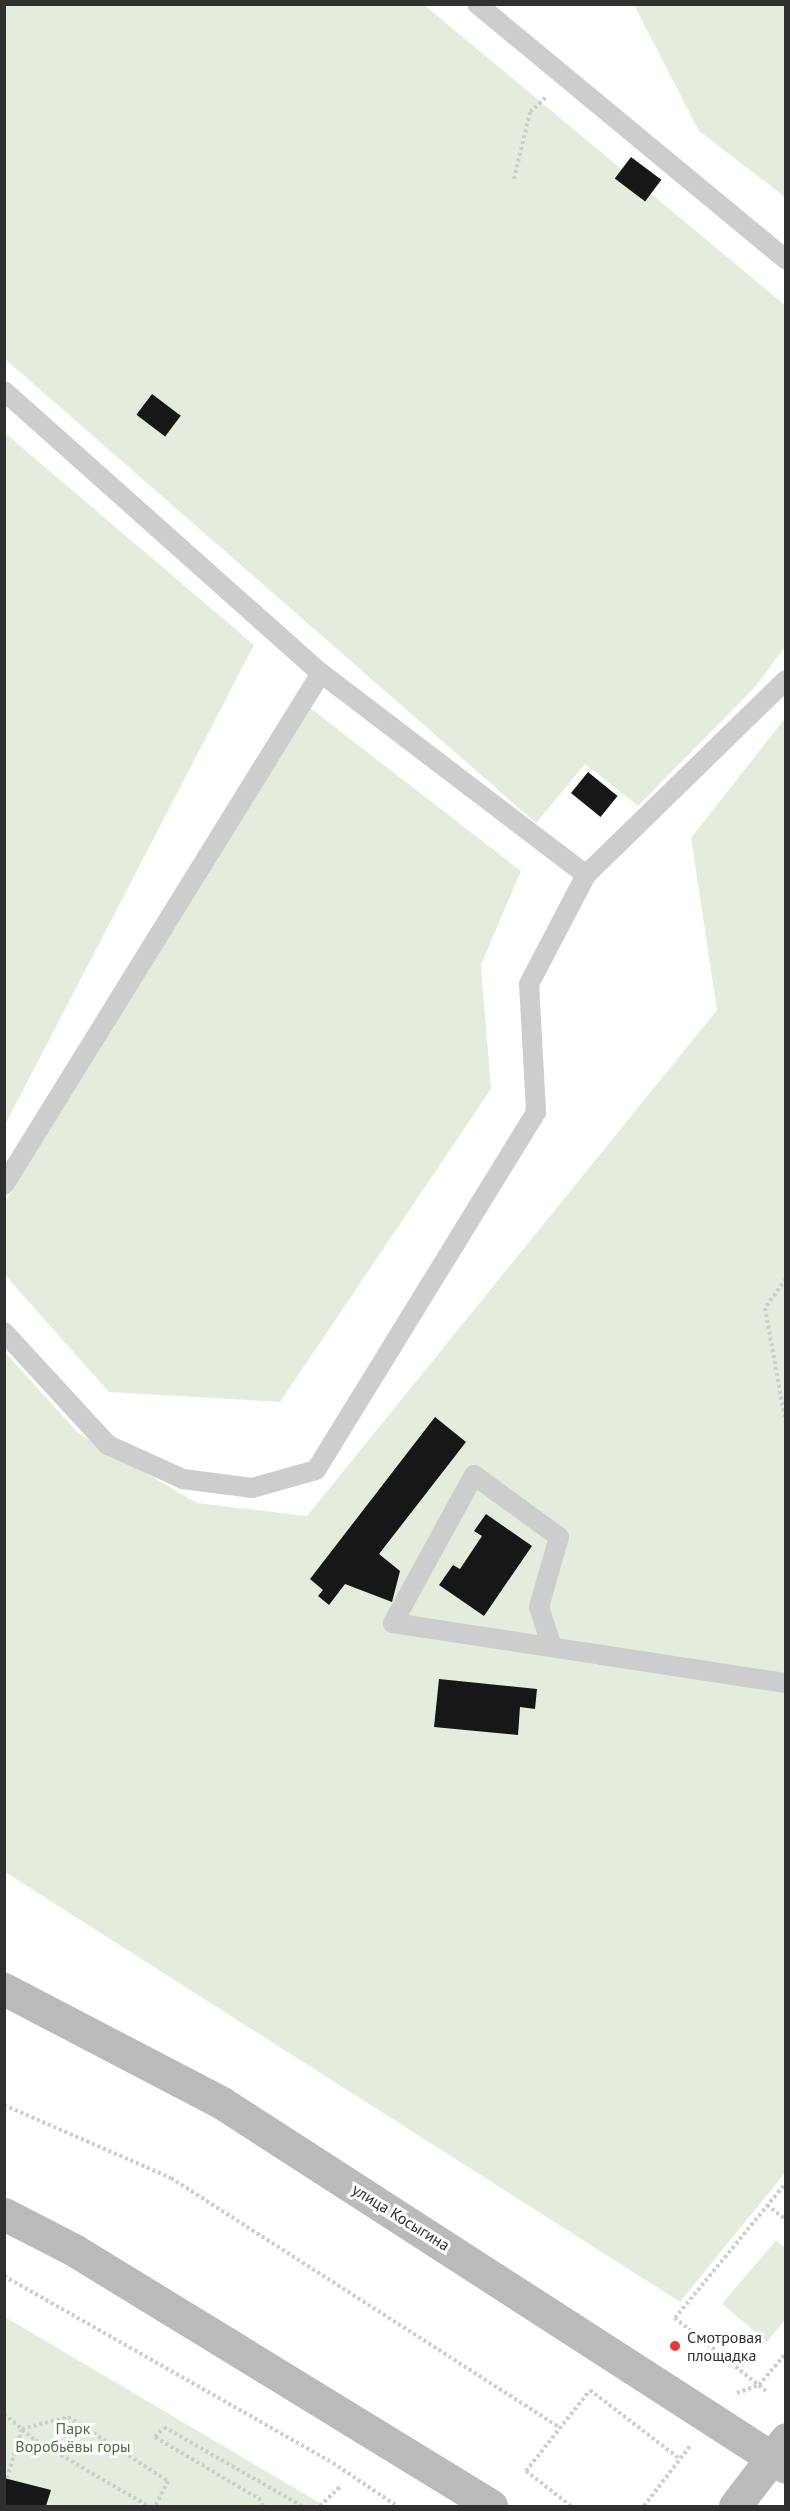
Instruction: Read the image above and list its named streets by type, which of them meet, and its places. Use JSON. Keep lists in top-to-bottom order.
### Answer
{
  "streets": {
    "main road": ["улица Косыгина"]
  },
  "parks": ["Парк Воробьёвы горы"],
  "places": ["Смотровая площадка"]
}
